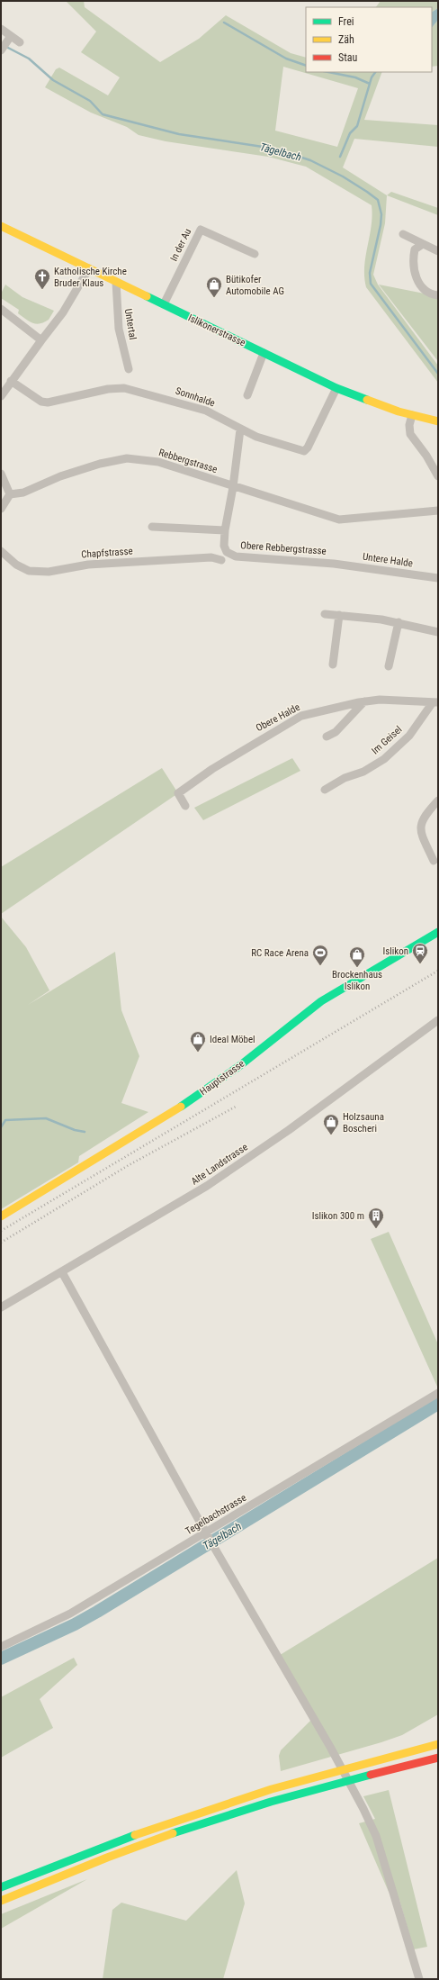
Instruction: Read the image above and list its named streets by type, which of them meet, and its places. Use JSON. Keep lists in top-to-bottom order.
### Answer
{
  "streets": {
    "main road": ["Islikonerstrasse", "Hauptstrasse"],
    "street": [
      "In der Au",
      "Untertal",
      "Sonnhalde",
      "Rebbergstrasse",
      "Obere Rebbergstrasse",
      "Chapfstrasse",
      "Untere Halde",
      "Obere Halde",
      "Im Geisel",
      "Alte Landstrasse",
      "Tegelbachstrasse"
    ]
  },
  "crossings": [
    ["In der Au", "Islikonerstrasse"],
    ["Untertal", "Islikonerstrasse"],
    ["Islikonerstrasse", "Sonnhalde"],
    ["Sonnhalde", "Obere Rebbergstrasse"],
    ["Rebbergstrasse", "Obere Rebbergstrasse"],
    ["Obere Rebbergstrasse", "Untere Halde"],
    ["Obere Halde", "Im Geisel"]
  ],
  "water": ["Tägelbach"],
  "places": {
    "church": ["Katholische Kirche Bruder Klaus"],
    "shop": [
      "Bütikofer Automobile AG",
      "Brockenhaus Islikon",
      "Ideal Möbel",
      "Holzsauna Boscheri"
    ],
    "station": ["Islikon"],
    "sports": ["RC Race Arena"],
    "building": ["Islikon 300 m"]
  },
  "legend": ["Frei", "Zäh", "Stau"]
}
